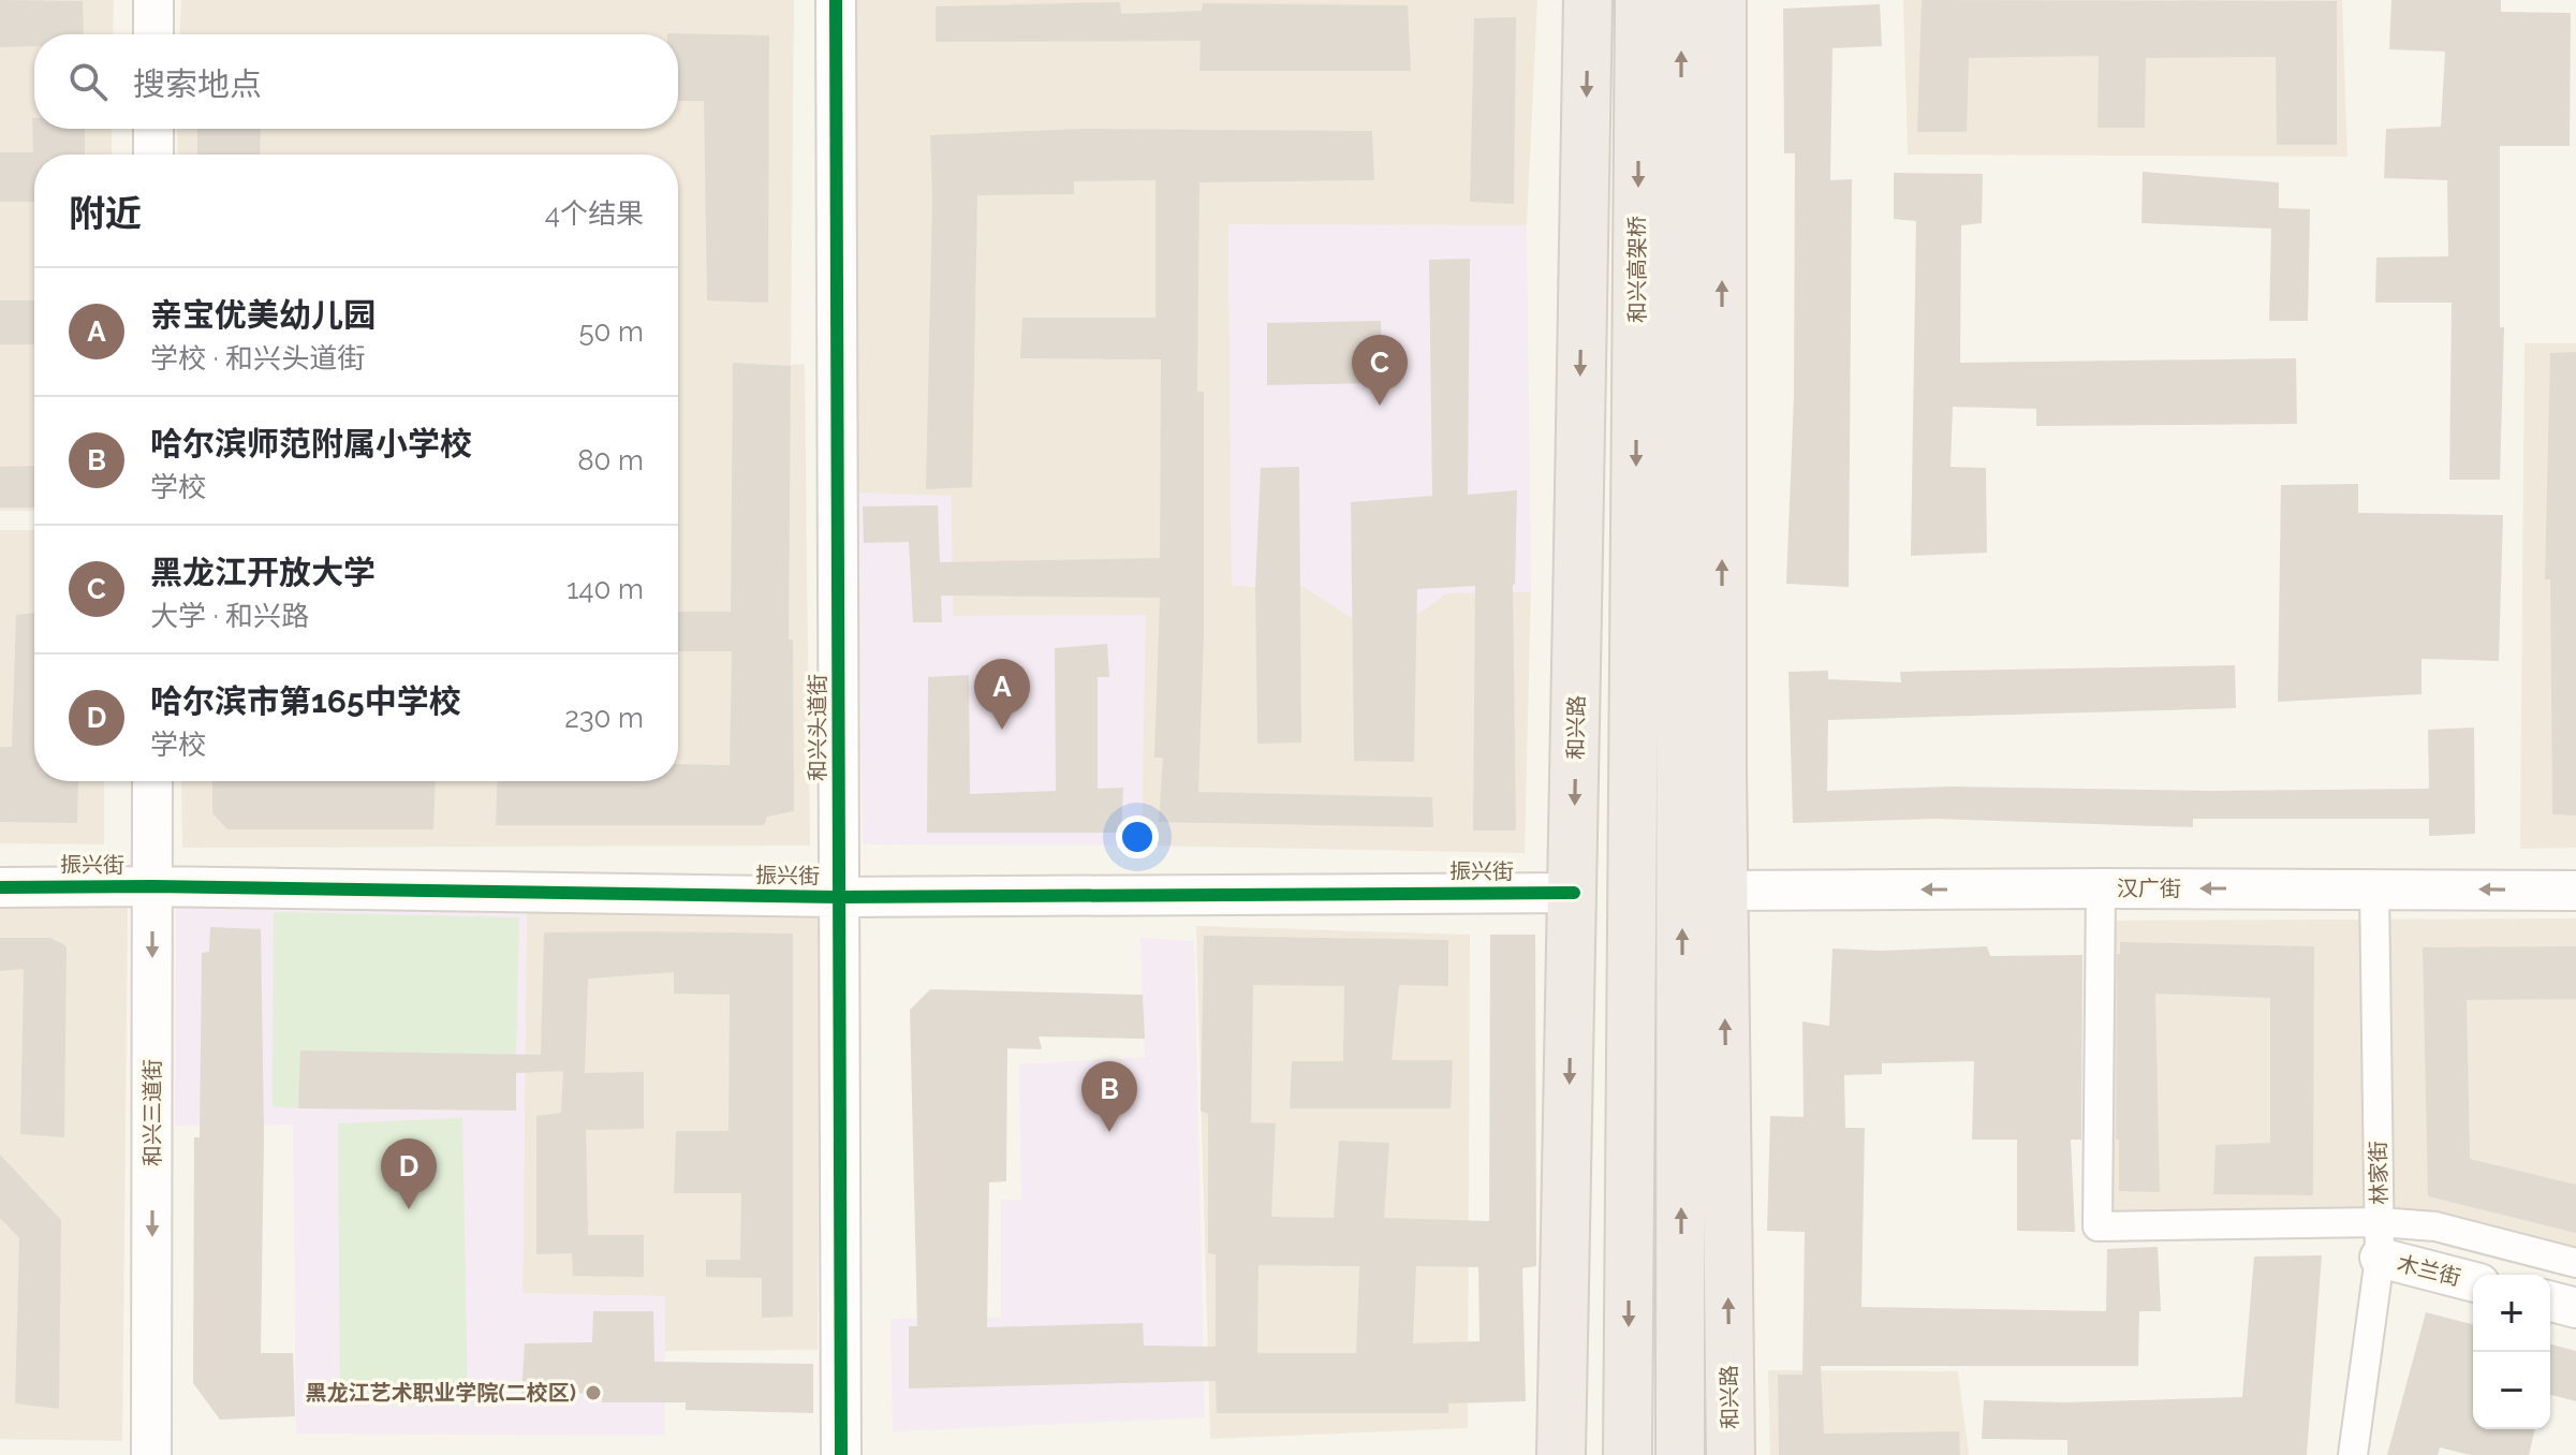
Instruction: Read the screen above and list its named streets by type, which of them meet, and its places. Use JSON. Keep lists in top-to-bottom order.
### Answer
{
  "streets": {
    "highway": ["和兴高架桥", "和兴路"],
    "street": [
      "和兴头道街",
      "振兴街",
      "汉广街",
      "和兴三道街",
      "林家街",
      "木兰街"
    ]
  },
  "crossings": [
    ["和兴头道街", "振兴街"],
    ["和兴路", "振兴街"],
    ["和兴路", "汉广街"],
    ["振兴街", "和兴三道街"],
    ["汉广街", "林家街"],
    ["林家街", "木兰街"]
  ],
  "one_way": ["汉广街", "和兴三道街"],
  "places": ["黑龙江艺术职业学院(二校区)"],
  "page": {
    "search": "搜索地点",
    "heading": ["附近", "4个结果"],
    "list": [
      {
        "mark": "A",
        "name": "亲宝优美幼儿园",
        "note": "学校 · 和兴头道街",
        "value": "50 m"
      },
      {
        "mark": "B",
        "name": "哈尔滨师范附属小学校",
        "note": "学校",
        "value": "80 m"
      },
      {
        "mark": "C",
        "name": "黑龙江开放大学",
        "note": "大学 · 和兴路",
        "value": "140 m"
      },
      {
        "mark": "D",
        "name": "哈尔滨市第165中学校",
        "note": "学校",
        "value": "230 m"
      }
    ],
    "pins": [
      "C",
      "A",
      "B",
      "D"
    ],
    "map_buttons": ["+", "−"]
  }
}
